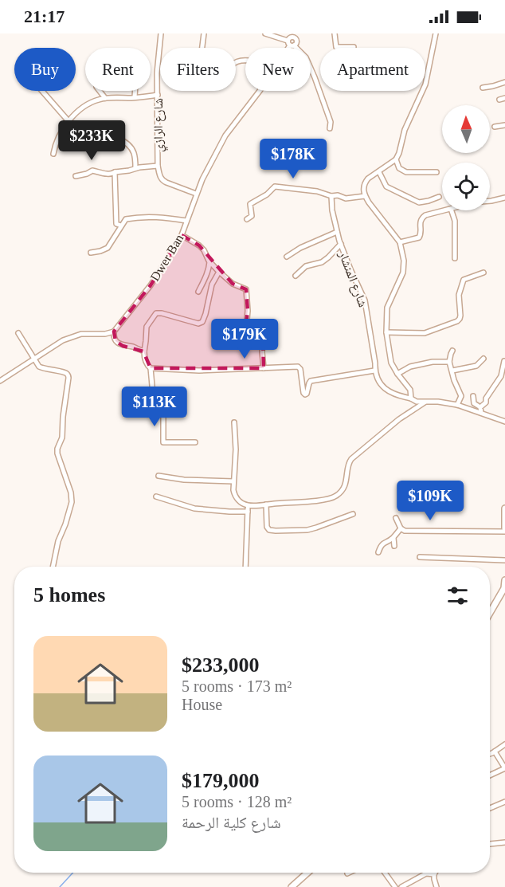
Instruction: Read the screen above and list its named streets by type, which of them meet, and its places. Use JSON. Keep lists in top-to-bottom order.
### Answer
{
  "streets": {
    "street": ["شارع الرازي", "Dwer Ban", "شارع المنشار"]
  },
  "crossings": [
    ["شارع الرازي", "Dwer Ban"]
  ],
  "north": "top",
  "page": {
    "status": "21:17",
    "chip": [
      "Buy",
      "Rent",
      "Filters",
      "New",
      "Apartment"
    ],
    "price": [
      "$233K",
      "$178K",
      "$179K",
      "$113K",
      "$109K"
    ],
    "heading": "5 homes",
    "list": [
      {
        "name": "$233,000",
        "note": "5 rooms · 173 m² · House"
      },
      {
        "name": "$179,000",
        "note": "5 rooms · 128 m² · شارع كلية الرحمة"
      }
    ]
  }
}
